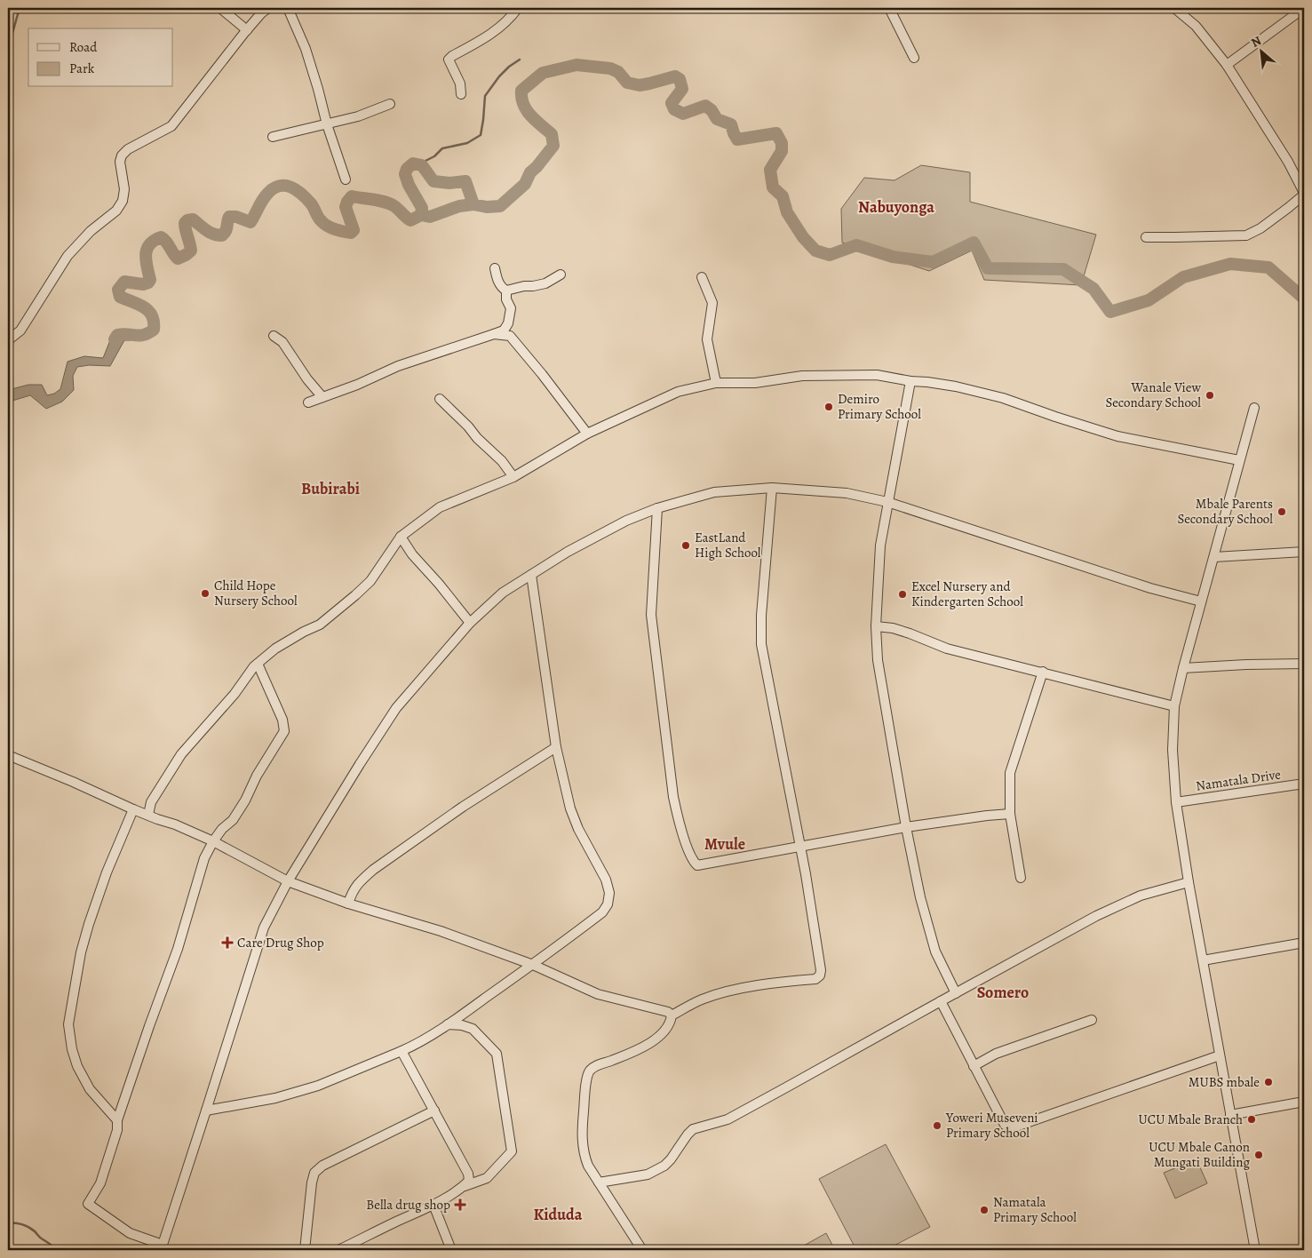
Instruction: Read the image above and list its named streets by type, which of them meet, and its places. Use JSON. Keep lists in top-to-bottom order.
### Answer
{
  "streets": {
    "street": ["Namatala Drive"]
  },
  "districts": [
    "Nabuyonga",
    "Bubirabi",
    "Mvule",
    "Somero",
    "Kiduda"
  ],
  "places": {
    "other": [
      "Wanale View Secondary School",
      "Demiro Primary School",
      "Mbale Parents Secondary School",
      "EastLand High School",
      "Child Hope Nursery School",
      "Excel Nursery and Kindergarten School",
      "MUBS mbale",
      "UCU Mbale Branch",
      "Yoweri Museveni Primary School",
      "UCU Mbale Canon Mungati Building",
      "Namatala Primary School"
    ],
    "health": ["Care Drug Shop", "Bella drug shop"]
  },
  "legend": ["Road", "Park"],
  "north": "top left"
}
